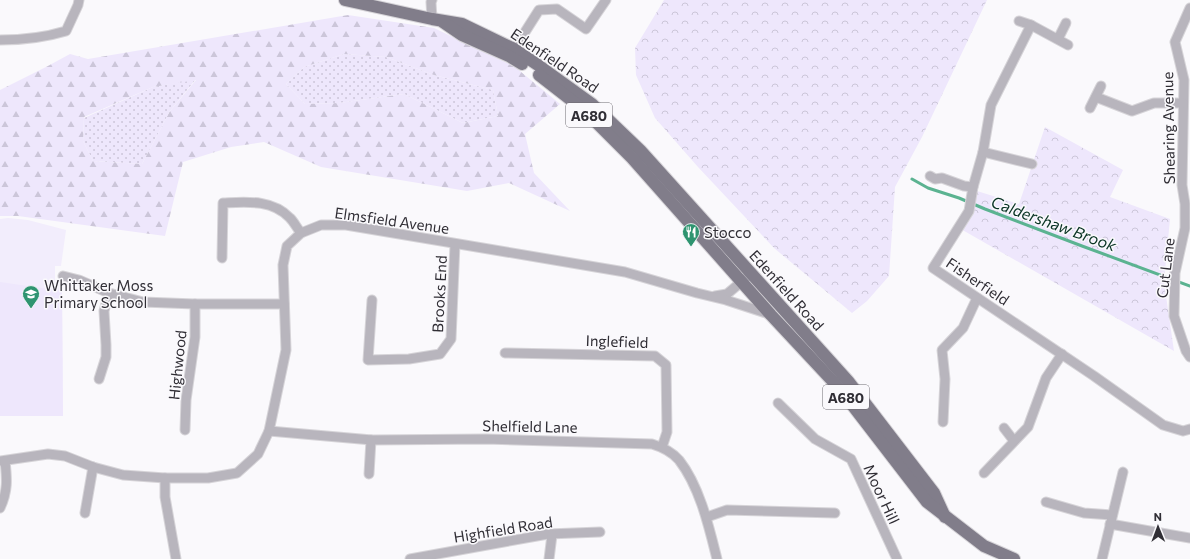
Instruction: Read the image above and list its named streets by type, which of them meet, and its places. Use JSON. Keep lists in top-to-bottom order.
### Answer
{
  "streets": {
    "main road": ["Edenfield Road", "A680"],
    "street": [
      "Shearing Avenue",
      "Elmsfield Avenue",
      "Cut Lane",
      "Fisherfield",
      "Brooks End",
      "Inglefield",
      "Highwood",
      "Shelfield Lane",
      "Moor Hill",
      "Highfield Road"
    ]
  },
  "crossings": [
    ["Edenfield Road", "Elmsfield Avenue"],
    ["Shearing Avenue", "Cut Lane"],
    ["Elmsfield Avenue", "Brooks End"],
    ["Elmsfield Avenue", "Shelfield Lane"],
    ["Inglefield", "Shelfield Lane"]
  ],
  "water": ["Caldershaw Brook"],
  "places": {
    "restaurant": ["Stocco"],
    "school or university": ["Whittaker Moss Primary School"]
  },
  "north": "top"
}
